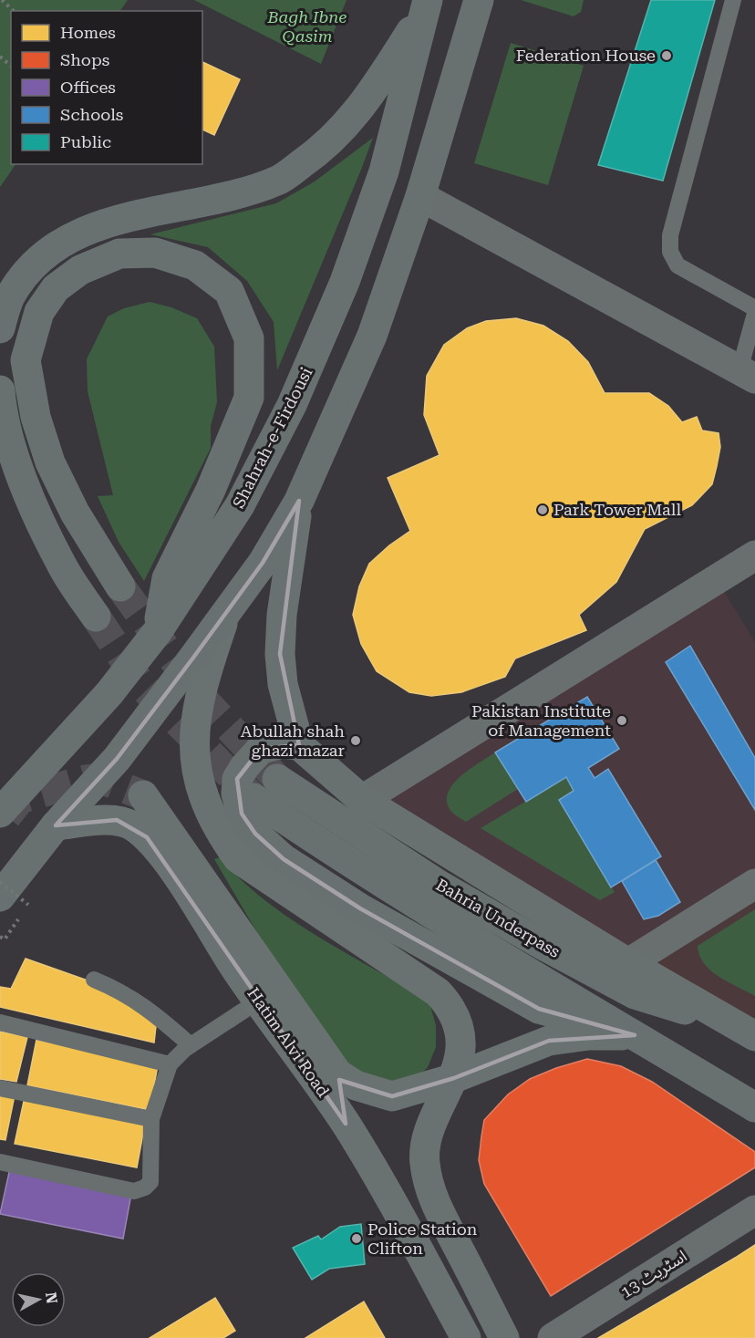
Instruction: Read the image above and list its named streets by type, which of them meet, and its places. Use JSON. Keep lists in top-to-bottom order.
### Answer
{
  "streets": {
    "main road": ["Shahrah-e-Firdousi", "Bahria Underpass"],
    "street": ["Hatim Alvi Road", "اسٹریٹ 13"]
  },
  "parks": ["Bagh Ibne Qasim"],
  "places": [
    "Federation House",
    "Park Tower Mall",
    "Pakistan Institute of Management",
    "Abullah shah ghazi mazar",
    "Police Station Clifton"
  ],
  "legend": [
    "Homes",
    "Shops",
    "Offices",
    "Schools",
    "Public"
  ],
  "north": "right"
}
